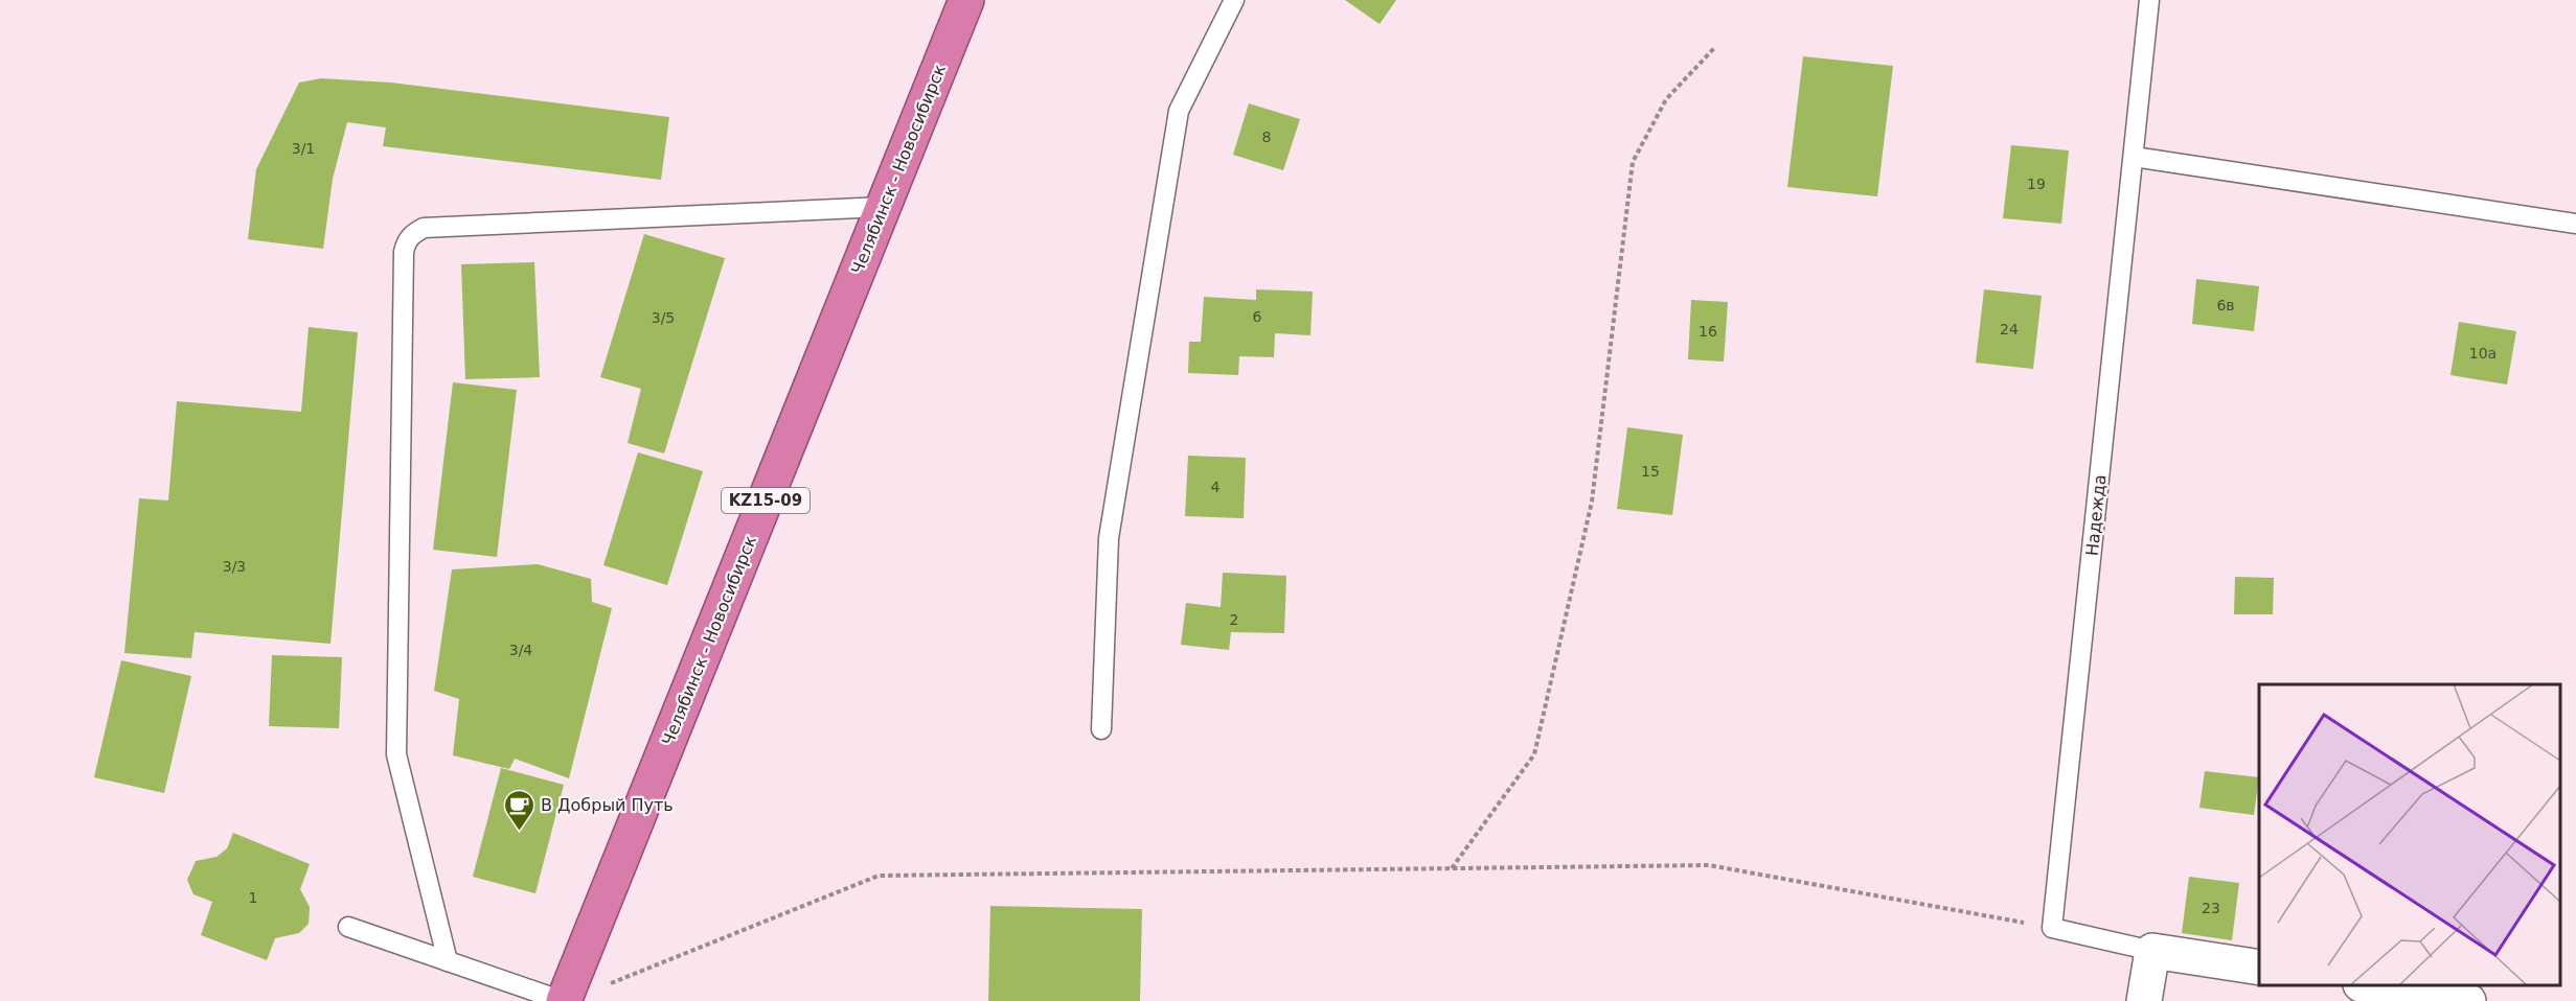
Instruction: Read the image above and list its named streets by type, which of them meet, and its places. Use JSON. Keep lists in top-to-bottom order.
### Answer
{
  "streets": {
    "highway": ["Челябинск - Новосибирск", "KZ15-09"],
    "lane": ["Надежда"]
  },
  "places": {
    "cafe": ["В Добрый Путь"]
  },
  "house_numbers": [
    "8",
    "3/1",
    "19",
    "6в",
    "6",
    "3/5",
    "24",
    "16",
    "10а",
    "15",
    "4",
    "3/3",
    "2",
    "3/4",
    "1",
    "23"
  ]
}
